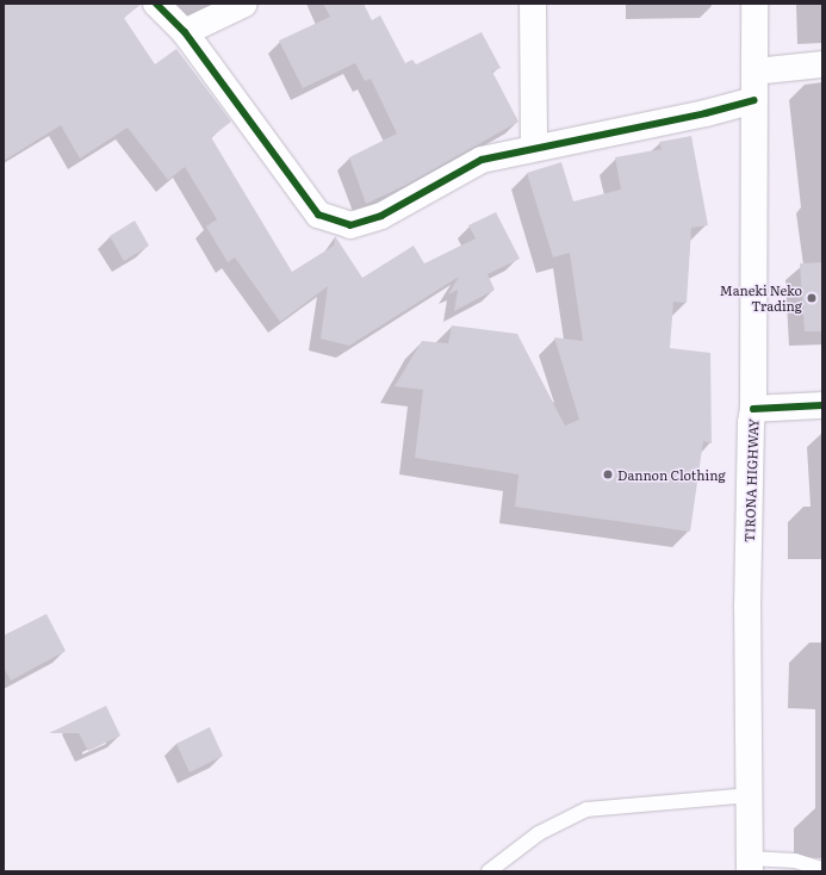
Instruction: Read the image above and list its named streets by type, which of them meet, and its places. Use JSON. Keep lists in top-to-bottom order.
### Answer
{
  "streets": {
    "street": ["TIRONA HIGHWAY"]
  },
  "places": ["Maneki Neko Trading", "Dannon Clothing"]
}
